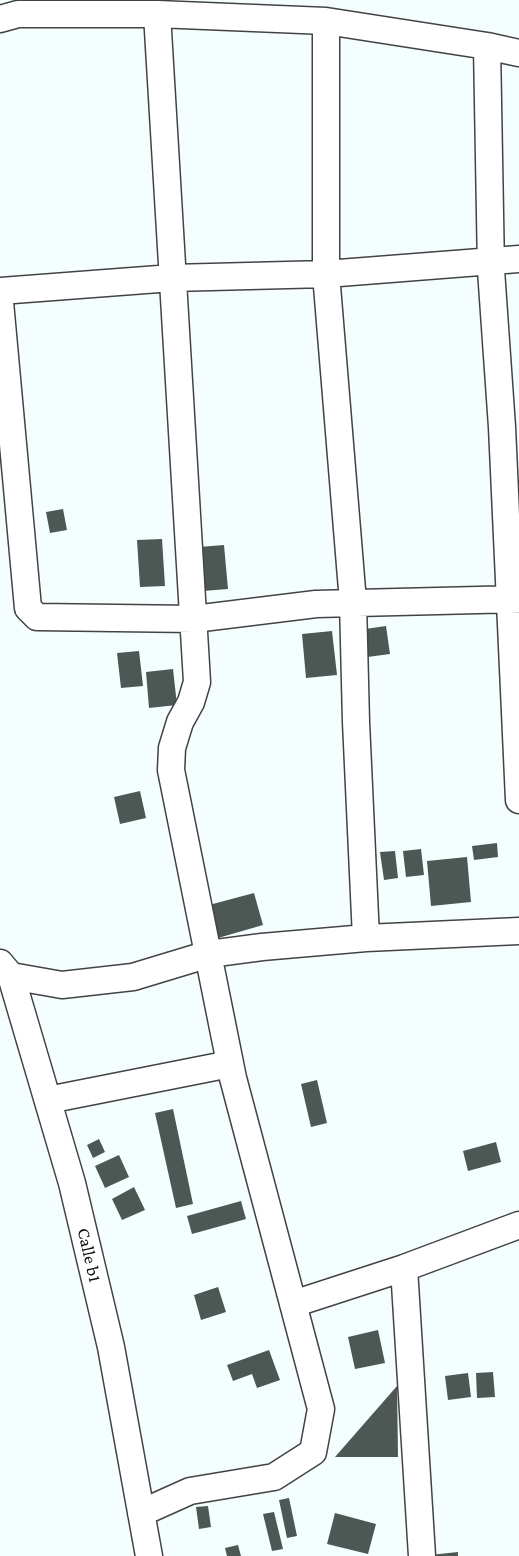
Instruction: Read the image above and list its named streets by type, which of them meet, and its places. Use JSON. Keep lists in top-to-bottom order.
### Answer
{
  "streets": {
    "street": ["Calle b1"]
  }
}
